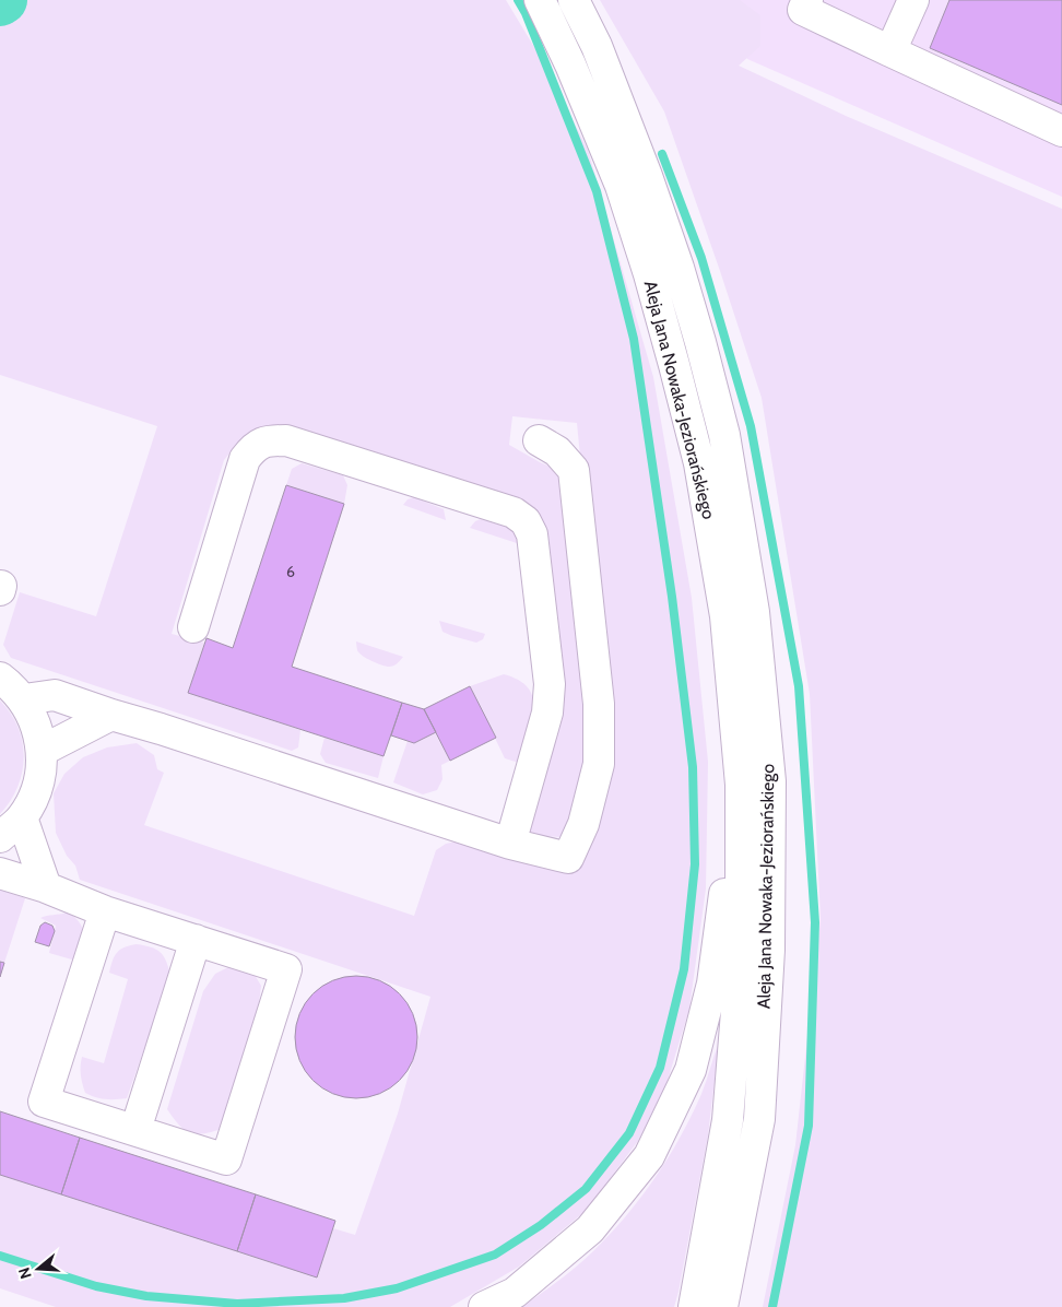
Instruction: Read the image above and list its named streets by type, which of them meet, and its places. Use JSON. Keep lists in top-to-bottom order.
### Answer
{
  "streets": {
    "main road": ["Aleja Jana Nowaka-Jeziorańskiego"]
  },
  "house_numbers": ["6"],
  "north": "left"
}
